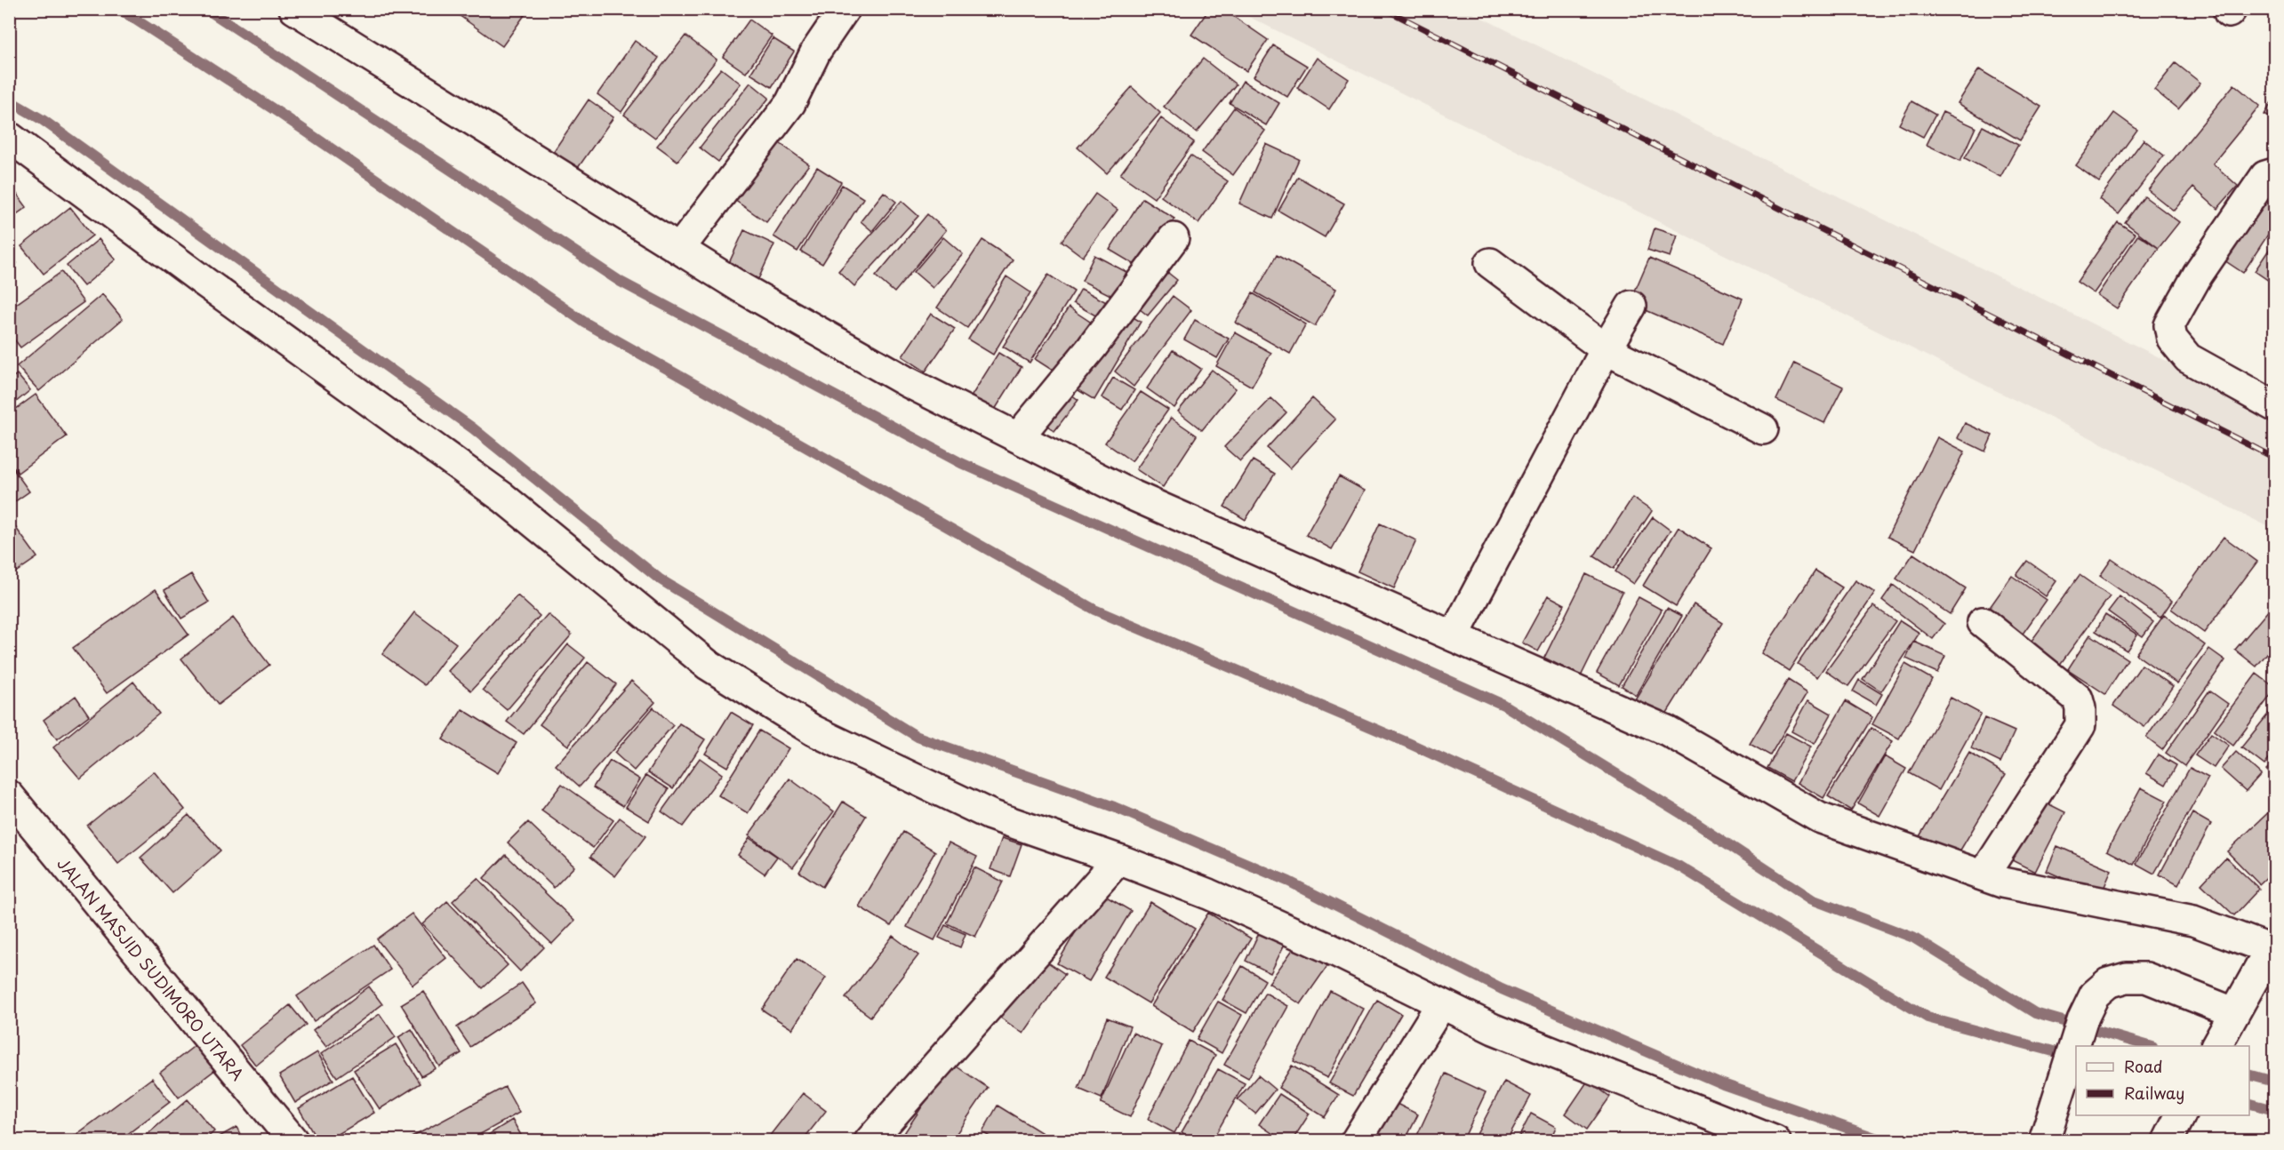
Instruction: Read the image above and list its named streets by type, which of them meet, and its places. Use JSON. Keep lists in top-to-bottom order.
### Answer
{
  "streets": {
    "street": ["JALAN MASJID SUDIMORO UTARA"]
  },
  "legend": ["Road", "Railway"]
}
